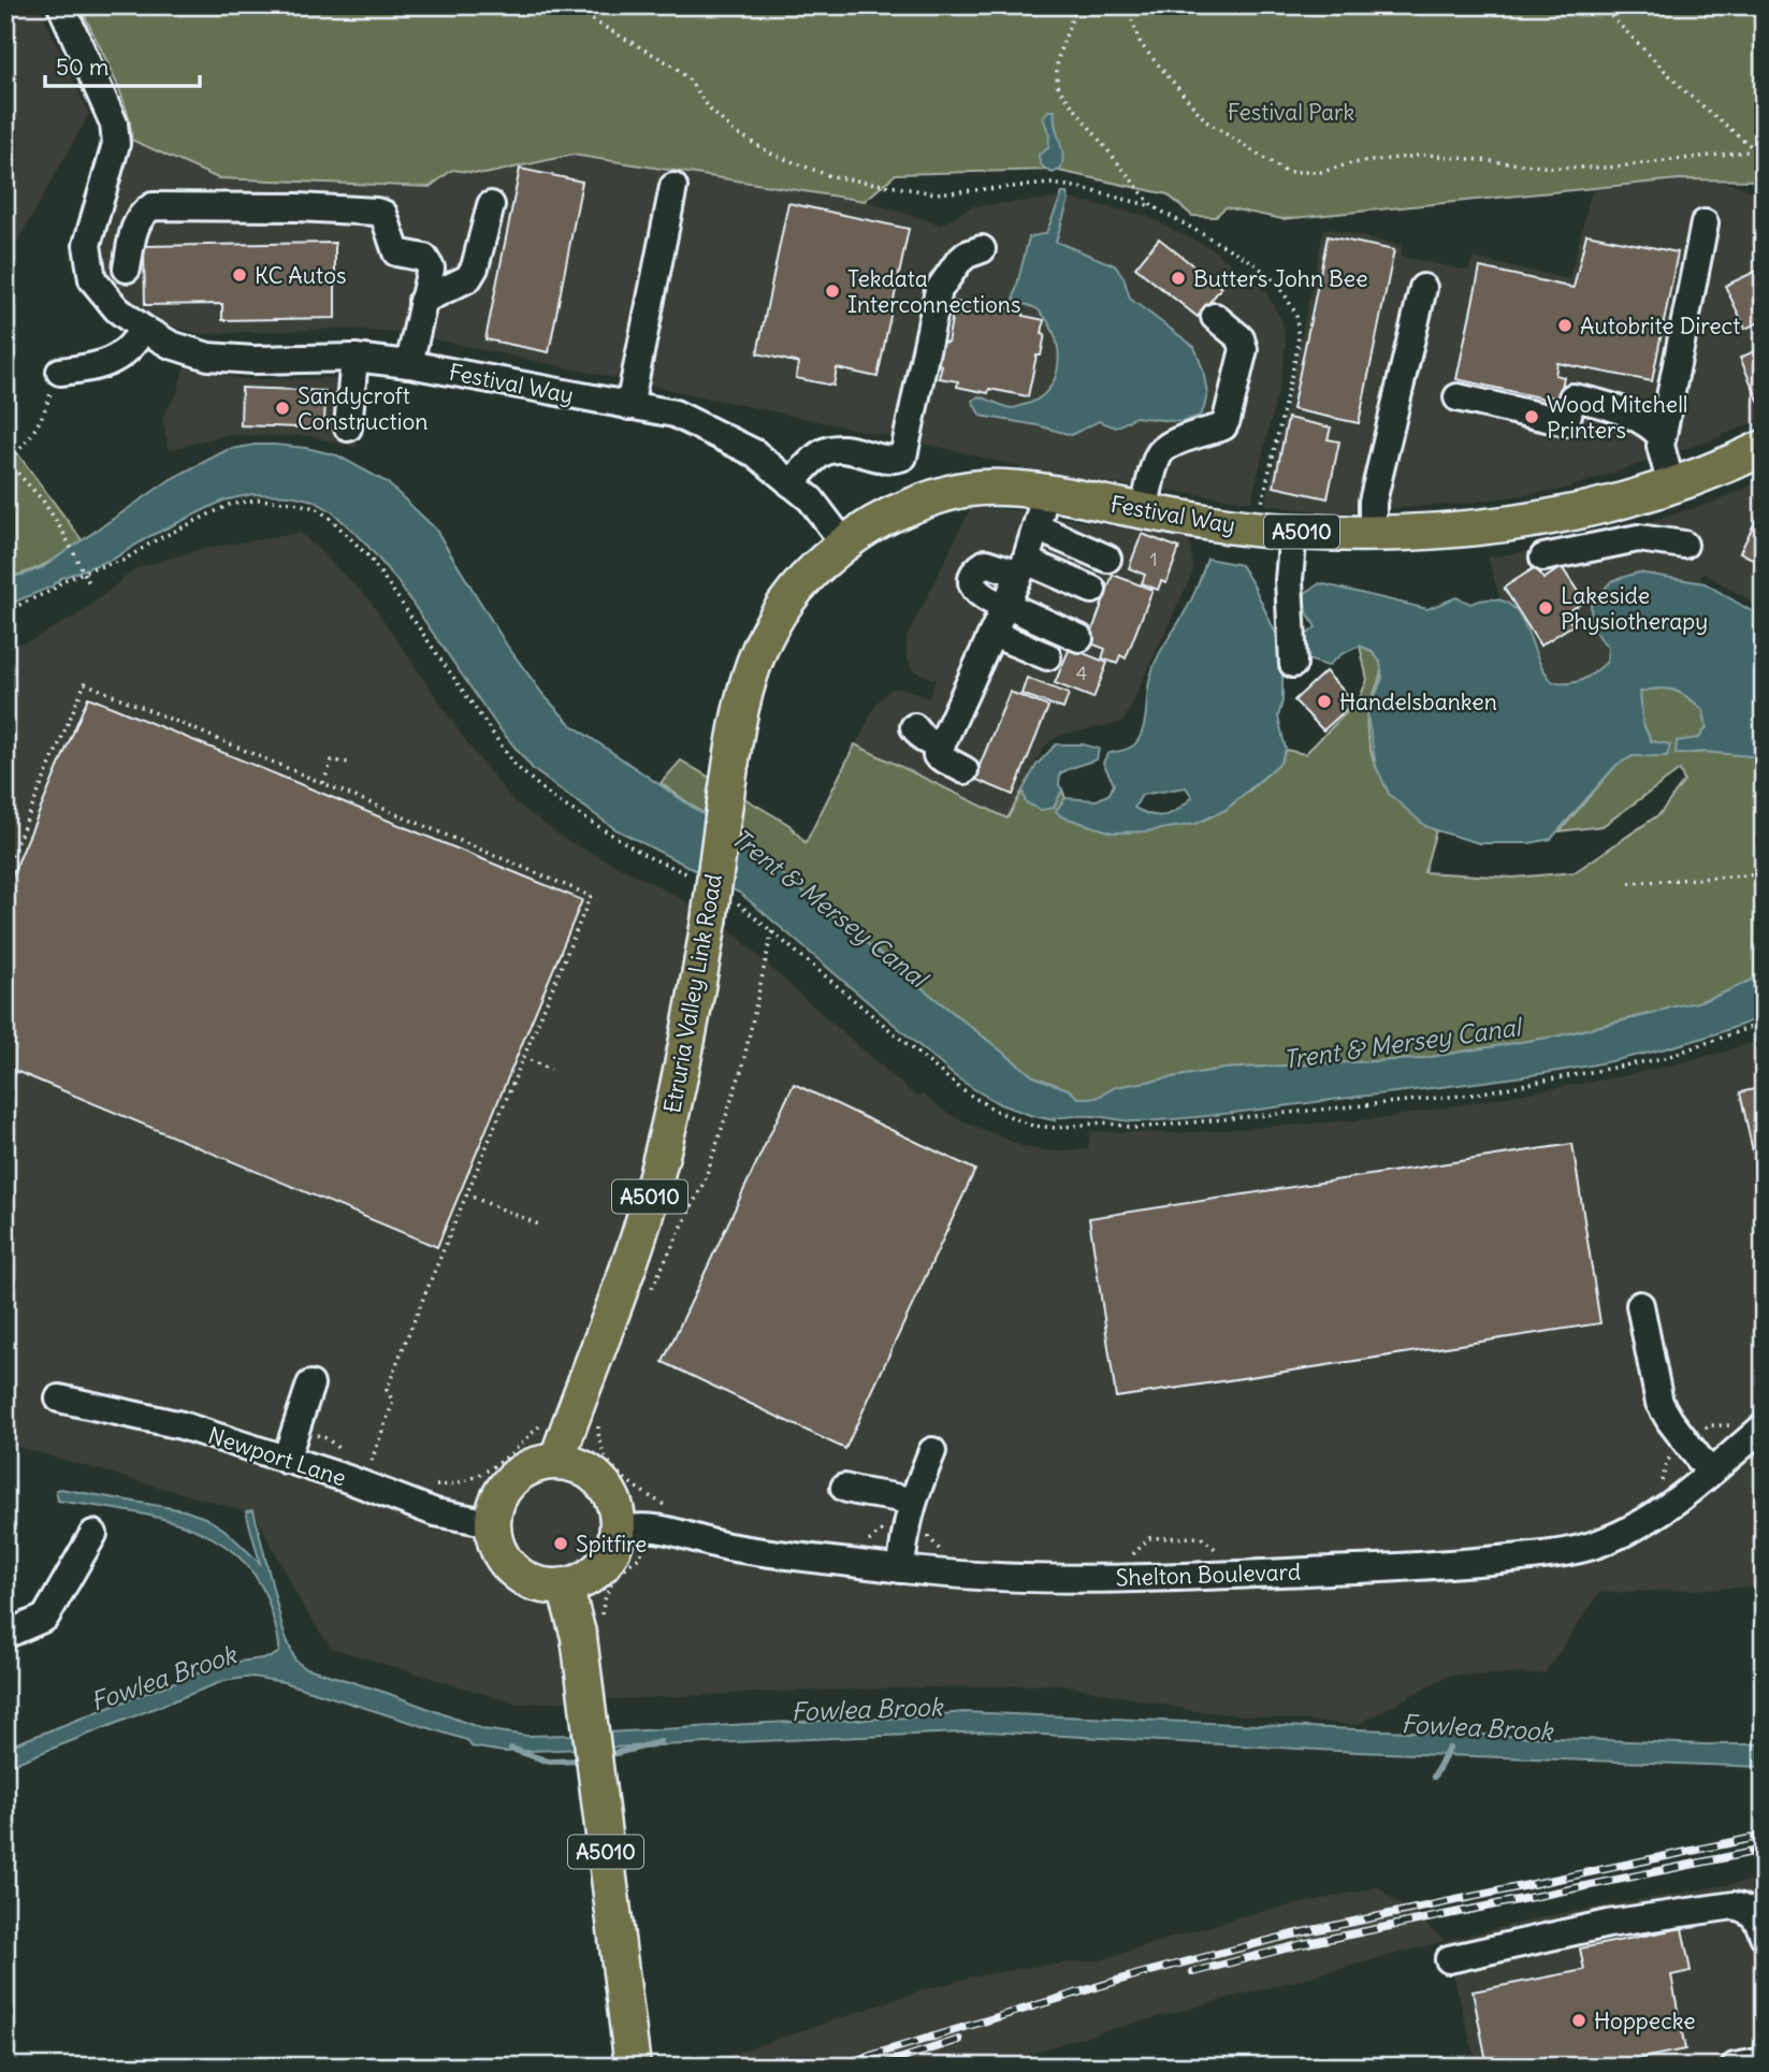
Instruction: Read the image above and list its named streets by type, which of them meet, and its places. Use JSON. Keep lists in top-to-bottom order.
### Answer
{
  "streets": {
    "main road": ["Festival Way", "A5010", "Etruria Valley Link Road"],
    "street": ["Newport Lane", "Shelton Boulevard"]
  },
  "crossings": [
    ["Festival Way", "Etruria Valley Link Road"],
    ["A5010", "Etruria Valley Link Road"],
    ["A5010", "Newport Lane"],
    ["A5010", "Shelton Boulevard"],
    ["Etruria Valley Link Road", "Newport Lane"],
    ["Etruria Valley Link Road", "Shelton Boulevard"],
    ["Newport Lane", "Shelton Boulevard"]
  ],
  "water": ["Trent & Mersey Canal", "Fowlea Brook"],
  "parks": ["Festival Park"],
  "places": [
    "KC Autos",
    "Butters John Bee",
    "Tekdata Interconnections",
    "Autobrite Direct",
    "Sandycroft Construction",
    "Wood Mitchell Printers",
    "Lakeside Physiotherapy",
    "Handelsbanken",
    "Spitfire",
    "Hoppecke"
  ],
  "house_numbers": ["1", "4"],
  "scale_bar": "50 m"
}
